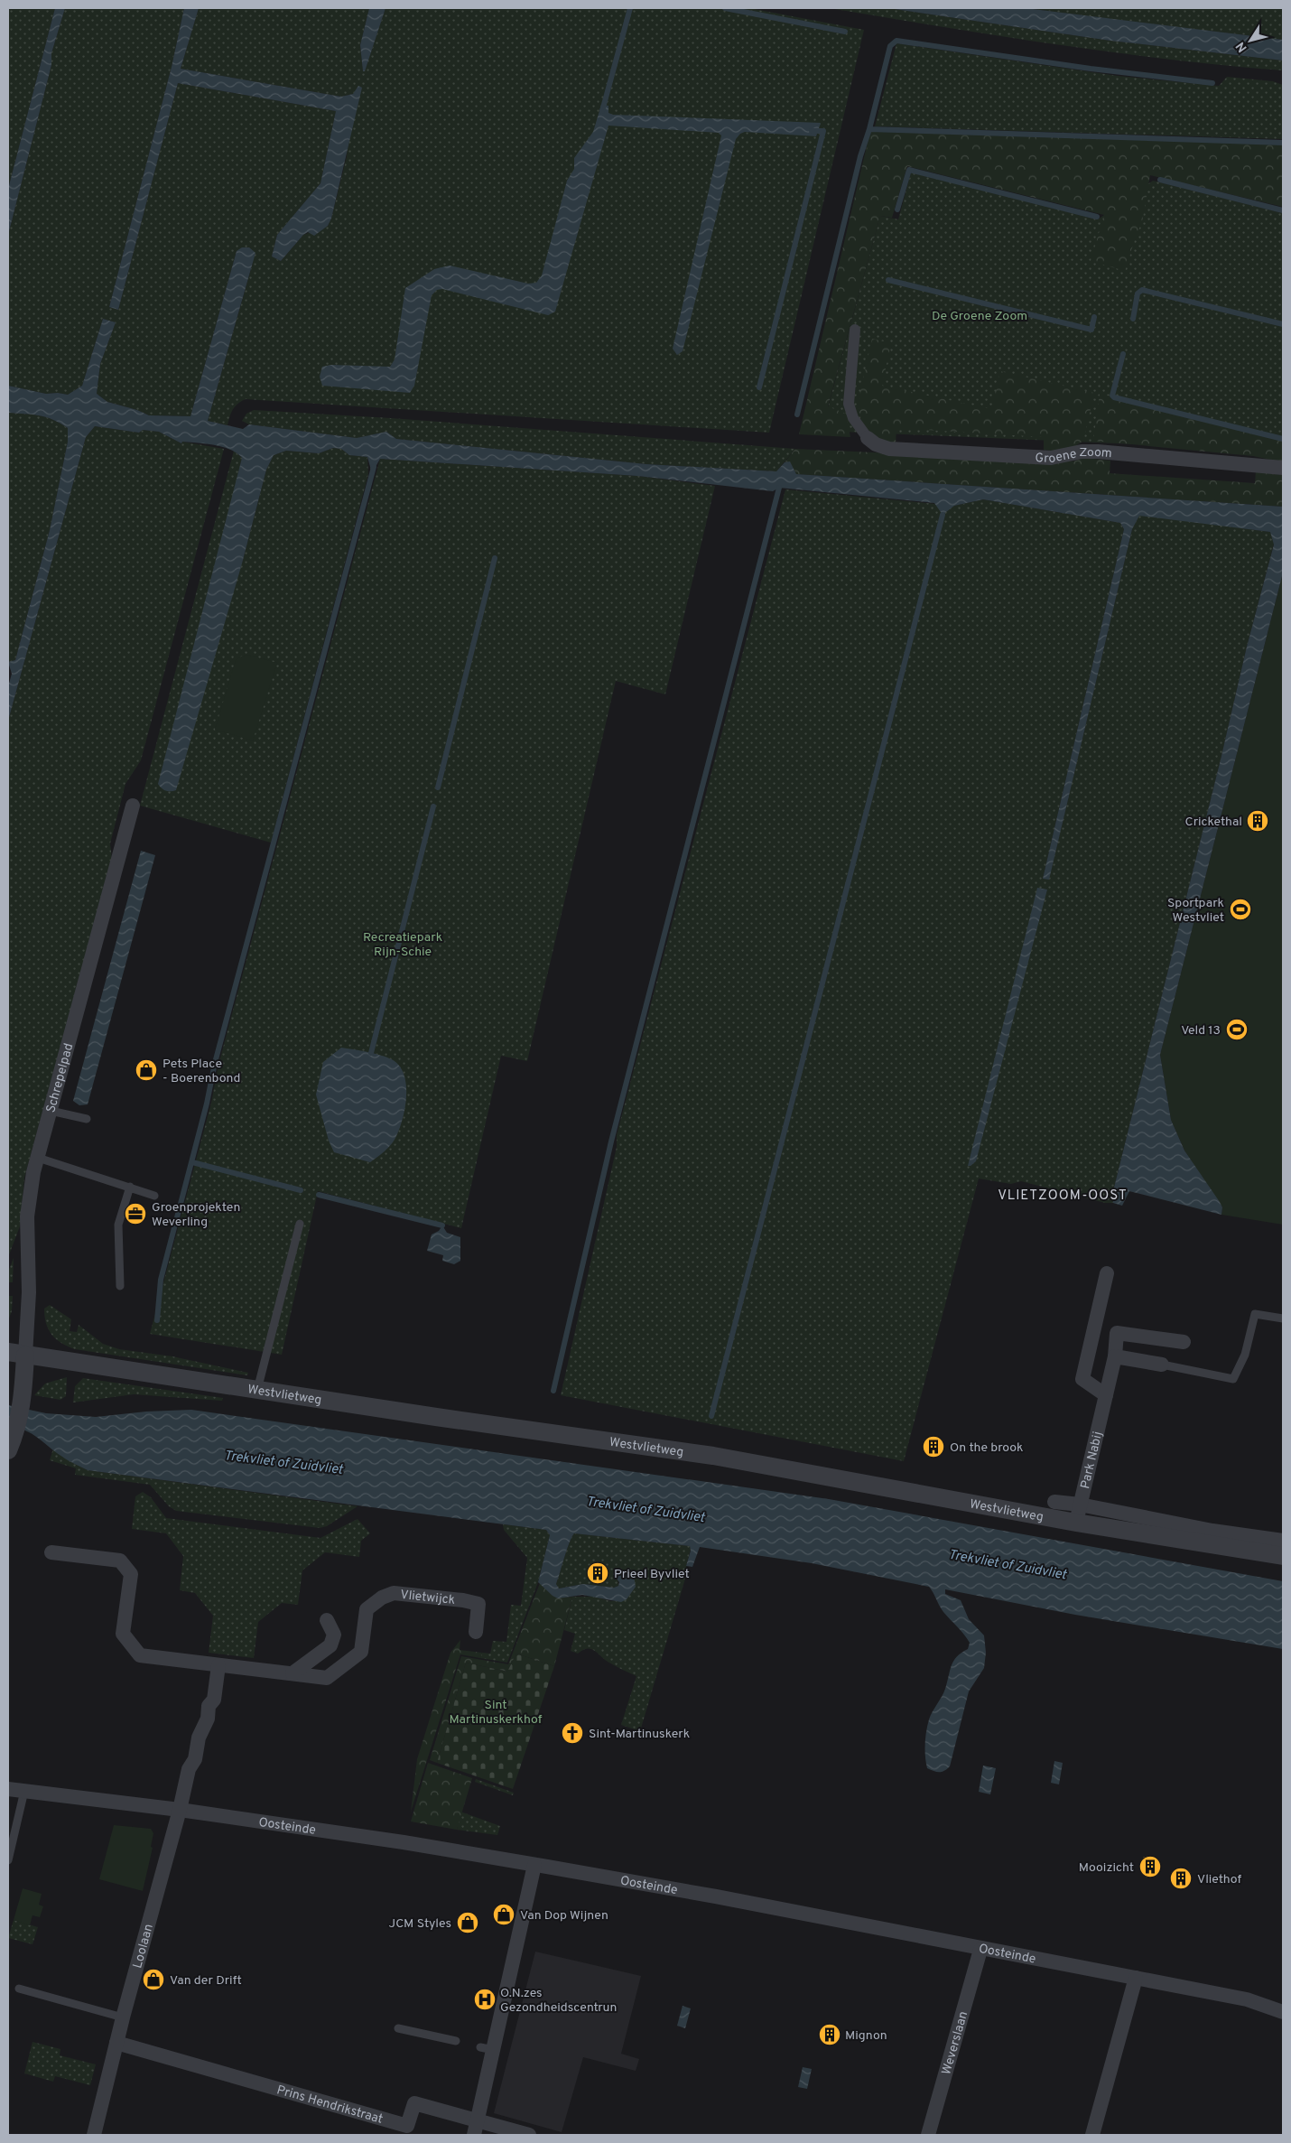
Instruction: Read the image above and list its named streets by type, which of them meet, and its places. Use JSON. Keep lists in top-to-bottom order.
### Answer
{
  "streets": {
    "street": [
      "Groene Zoom",
      "Schrepelpad",
      "Westvlietweg",
      "Park Nabij",
      "Vlietwijck",
      "Oosteinde",
      "Loolaan",
      "Weverslaan",
      "Prins Hendrikstraat"
    ]
  },
  "crossings": [
    ["Schrepelpad", "Westvlietweg"],
    ["Westvlietweg", "Park Nabij"],
    ["Oosteinde", "Loolaan"],
    ["Oosteinde", "Weverslaan"],
    ["Loolaan", "Prins Hendrikstraat"]
  ],
  "districts": ["VLIETZOOM-OOST"],
  "water": ["Trekvliet of Zuidvliet"],
  "parks": ["De Groene Zoom", "Recreatiepark Rijn-Schie", "Sint Martinuskerkhof"],
  "places": {
    "building": [
      "Crickethal",
      "On the brook",
      "Prieel Byvliet",
      "Mooizicht",
      "Vliethof",
      "Mignon"
    ],
    "sports": ["Sportpark Westvliet", "Veld 13"],
    "shop": [
      "Pets Place - Boerenbond",
      "Van Dop Wijnen",
      "JCM Styles",
      "Van der Drift"
    ],
    "office": ["Groenprojekten Weverling"],
    "church": ["Sint-Martinuskerk"],
    "hospital": ["O.N.zes Gezondheidscentrun"]
  },
  "north": "bottom left"
}
